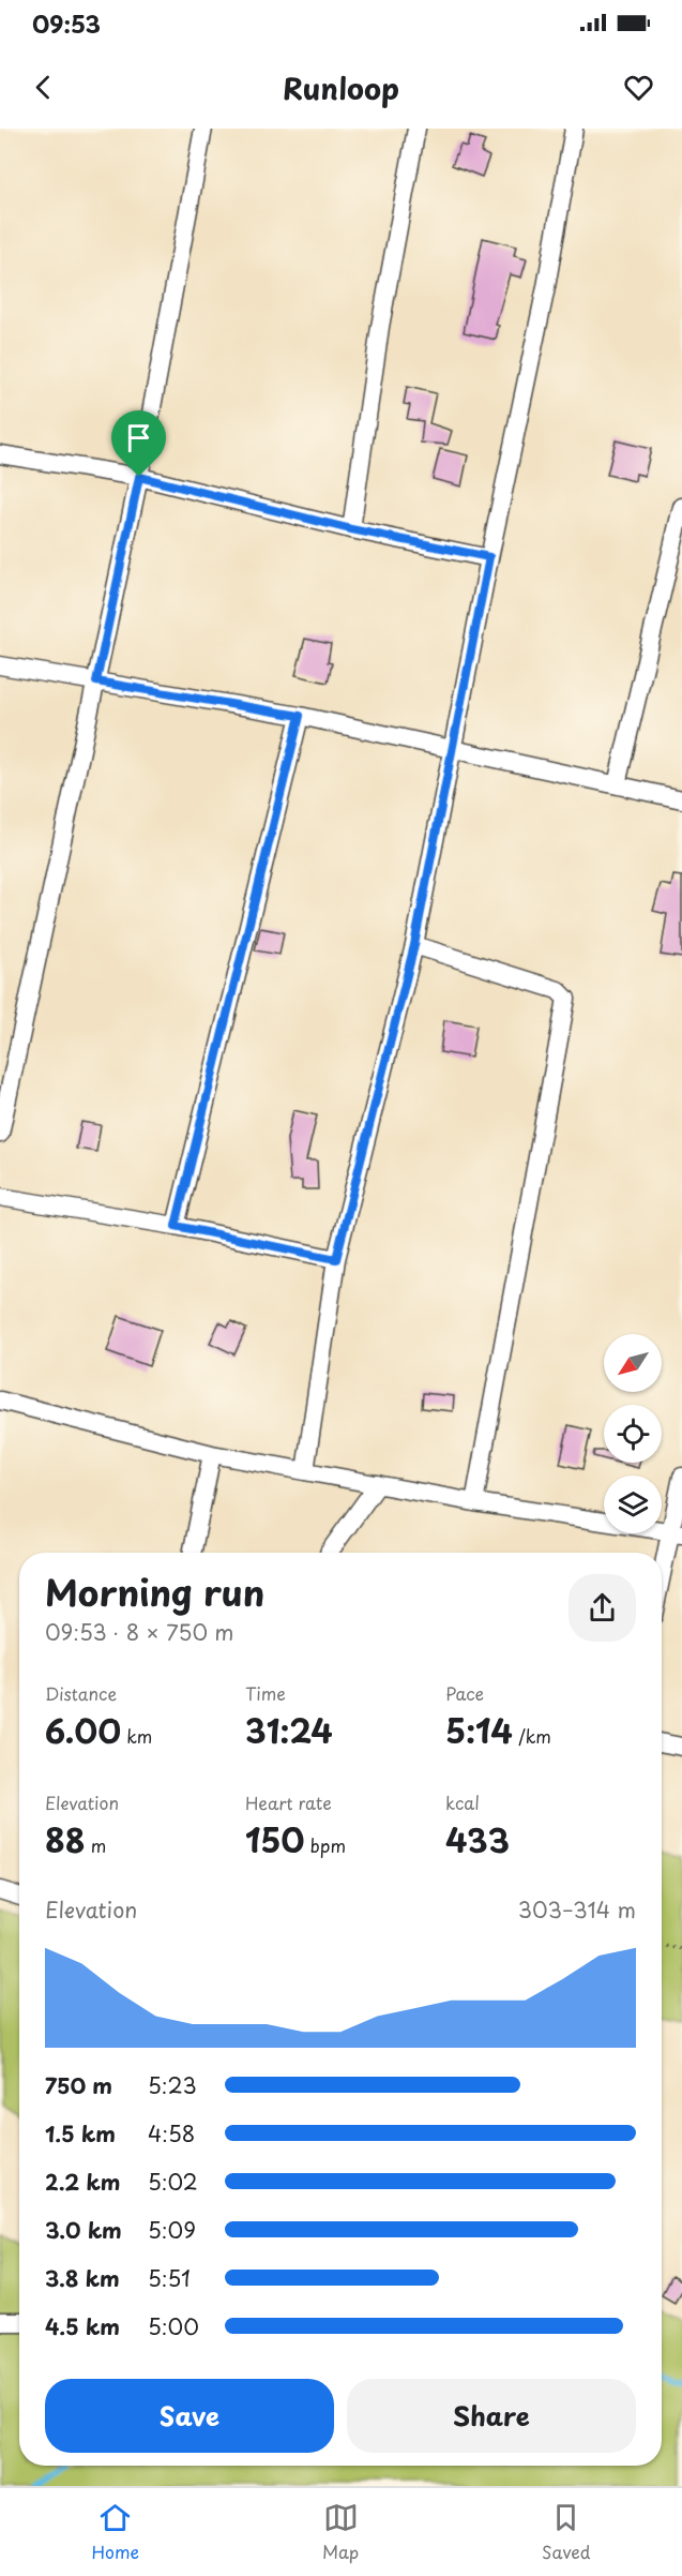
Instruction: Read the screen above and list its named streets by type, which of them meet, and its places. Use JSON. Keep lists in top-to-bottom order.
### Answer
{
  "north": "bottom left",
  "page": {
    "status": "09:53",
    "header": "Runloop",
    "heading": ["Morning run", "09:53 · 8 × 750 m"],
    "stats": [
      ["Distance", "6.00 km"],
      ["Time", "31:24"],
      ["Pace", "5:14 /km"],
      ["Elevation", "88 m"],
      ["Heart rate", "150 bpm"],
      ["kcal", "433"]
    ],
    "chart": ["Elevation", "303–314 m"],
    "list": [
      {
        "name": "750 m",
        "note": "5:23"
      },
      {
        "name": "1.5 km",
        "note": "4:58"
      },
      {
        "name": "2.2 km",
        "note": "5:02"
      },
      {
        "name": "3.0 km",
        "note": "5:09"
      },
      {
        "name": "3.8 km",
        "note": "5:51"
      },
      {
        "name": "4.5 km",
        "note": "5:00"
      }
    ],
    "buttons": ["Save", "Share"],
    "tabs": ["Home", "Map", "Saved"]
  }
}
